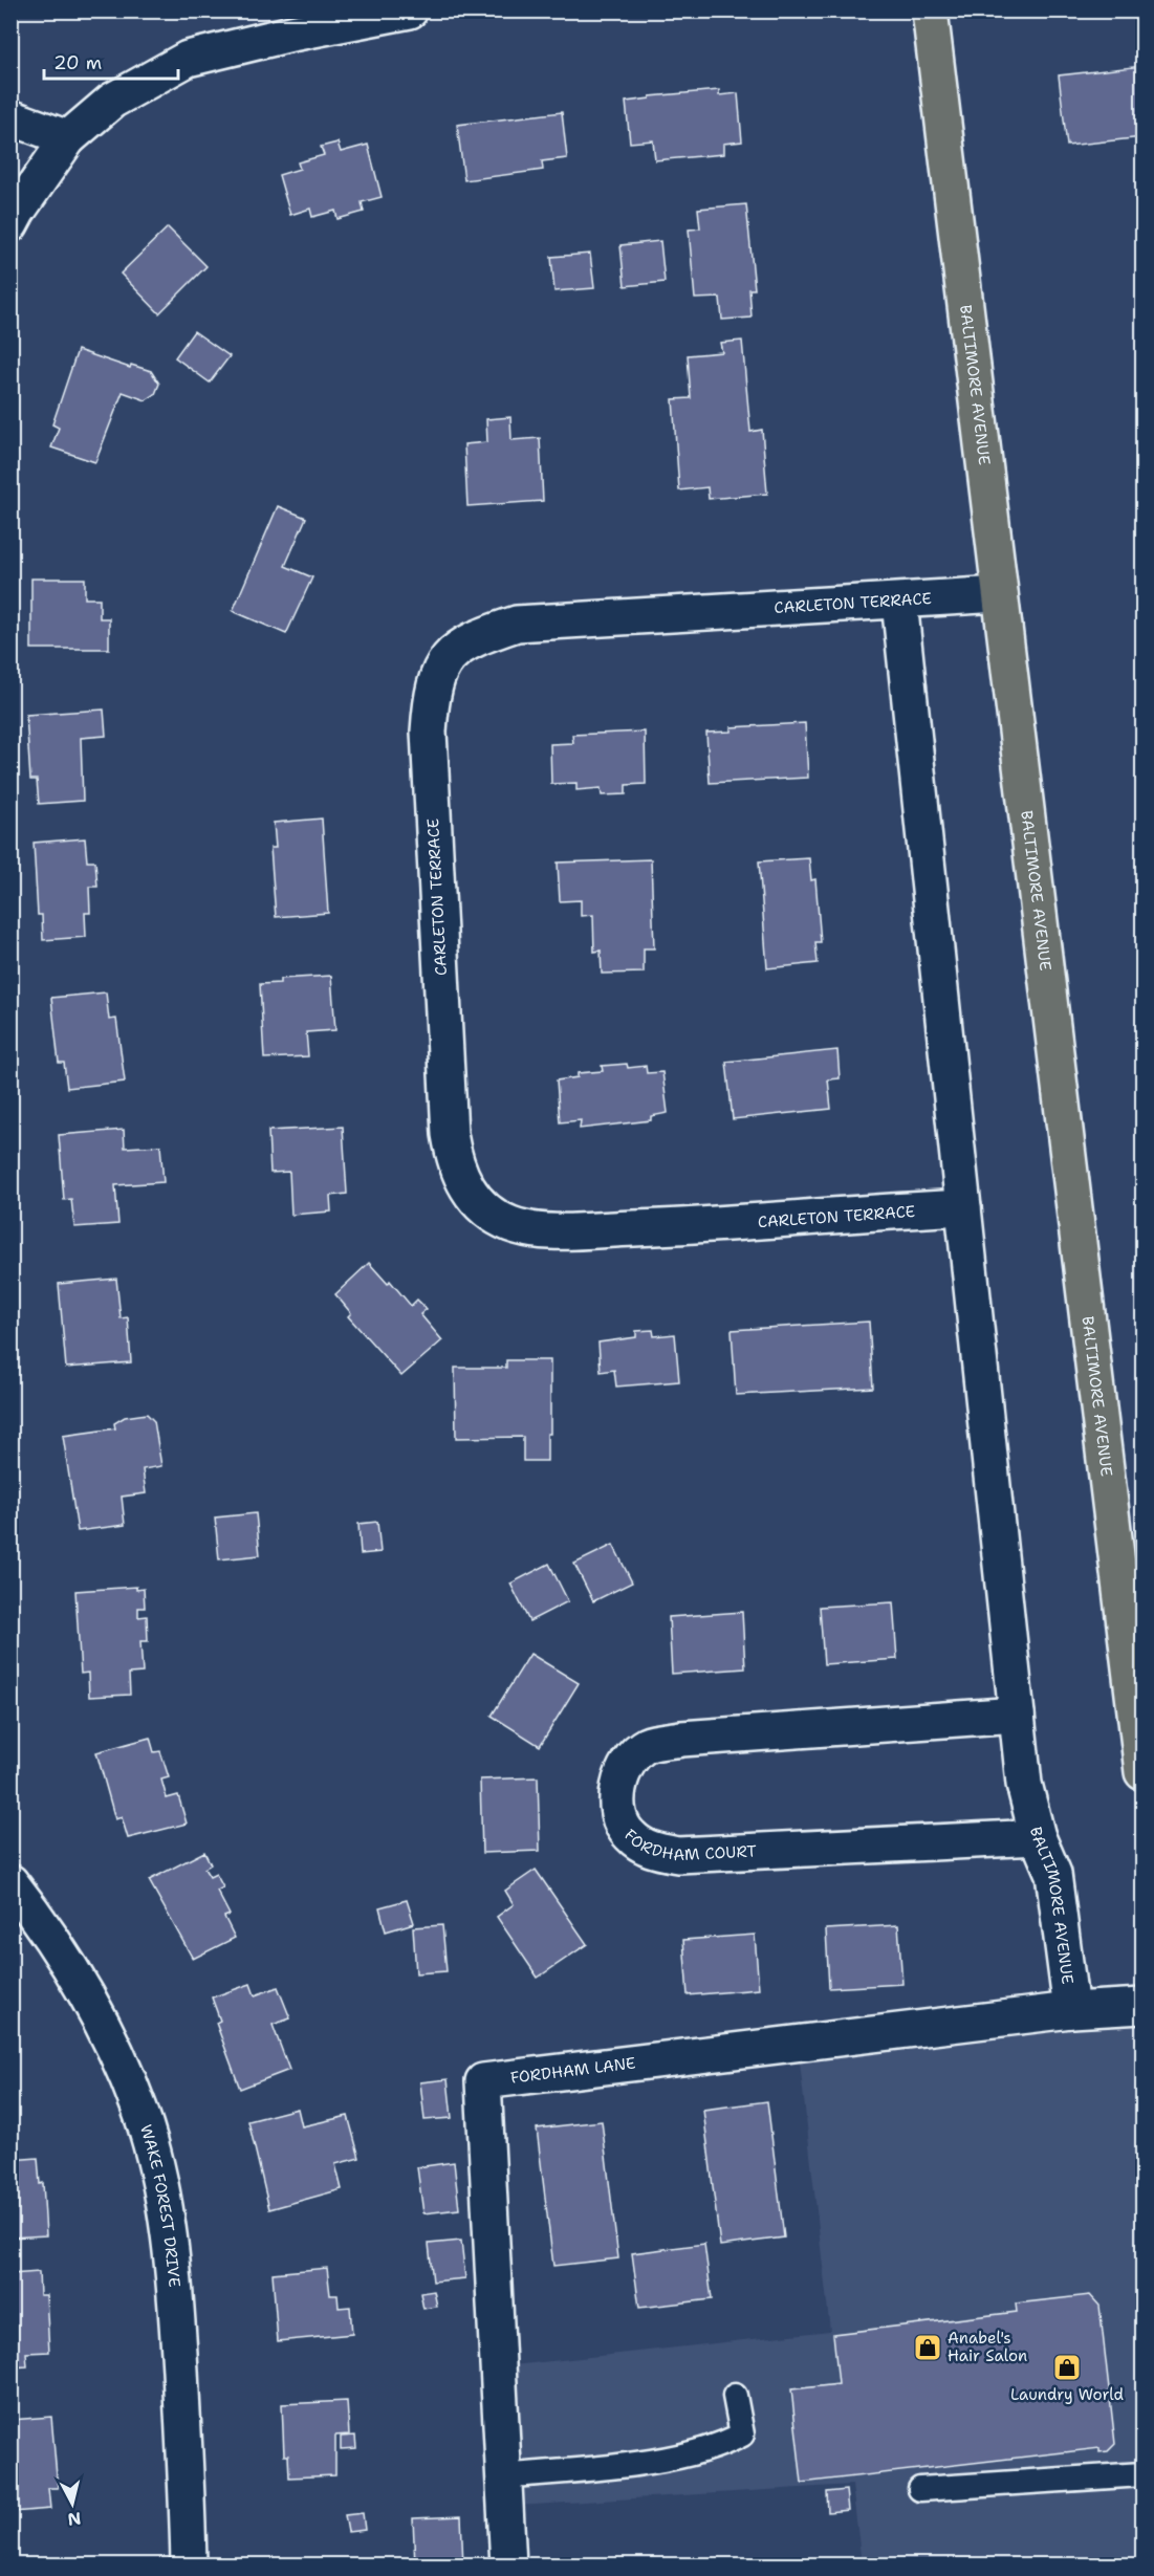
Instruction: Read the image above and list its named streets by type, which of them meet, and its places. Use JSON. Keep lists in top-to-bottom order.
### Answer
{
  "streets": {
    "main road": ["BALTIMORE AVENUE"],
    "street": [
      "CARLETON TERRACE",
      "FORDHAM COURT",
      "FORDHAM LANE",
      "WAKE FOREST DRIVE"
    ]
  },
  "crossings": [
    ["BALTIMORE AVENUE", "CARLETON TERRACE"],
    ["BALTIMORE AVENUE", "FORDHAM COURT"],
    ["BALTIMORE AVENUE", "FORDHAM LANE"]
  ],
  "places": {
    "shop": ["Anabel's Hair Salon", "Laundry World"]
  },
  "scale_bar": "20 m",
  "north": "bottom"
}
